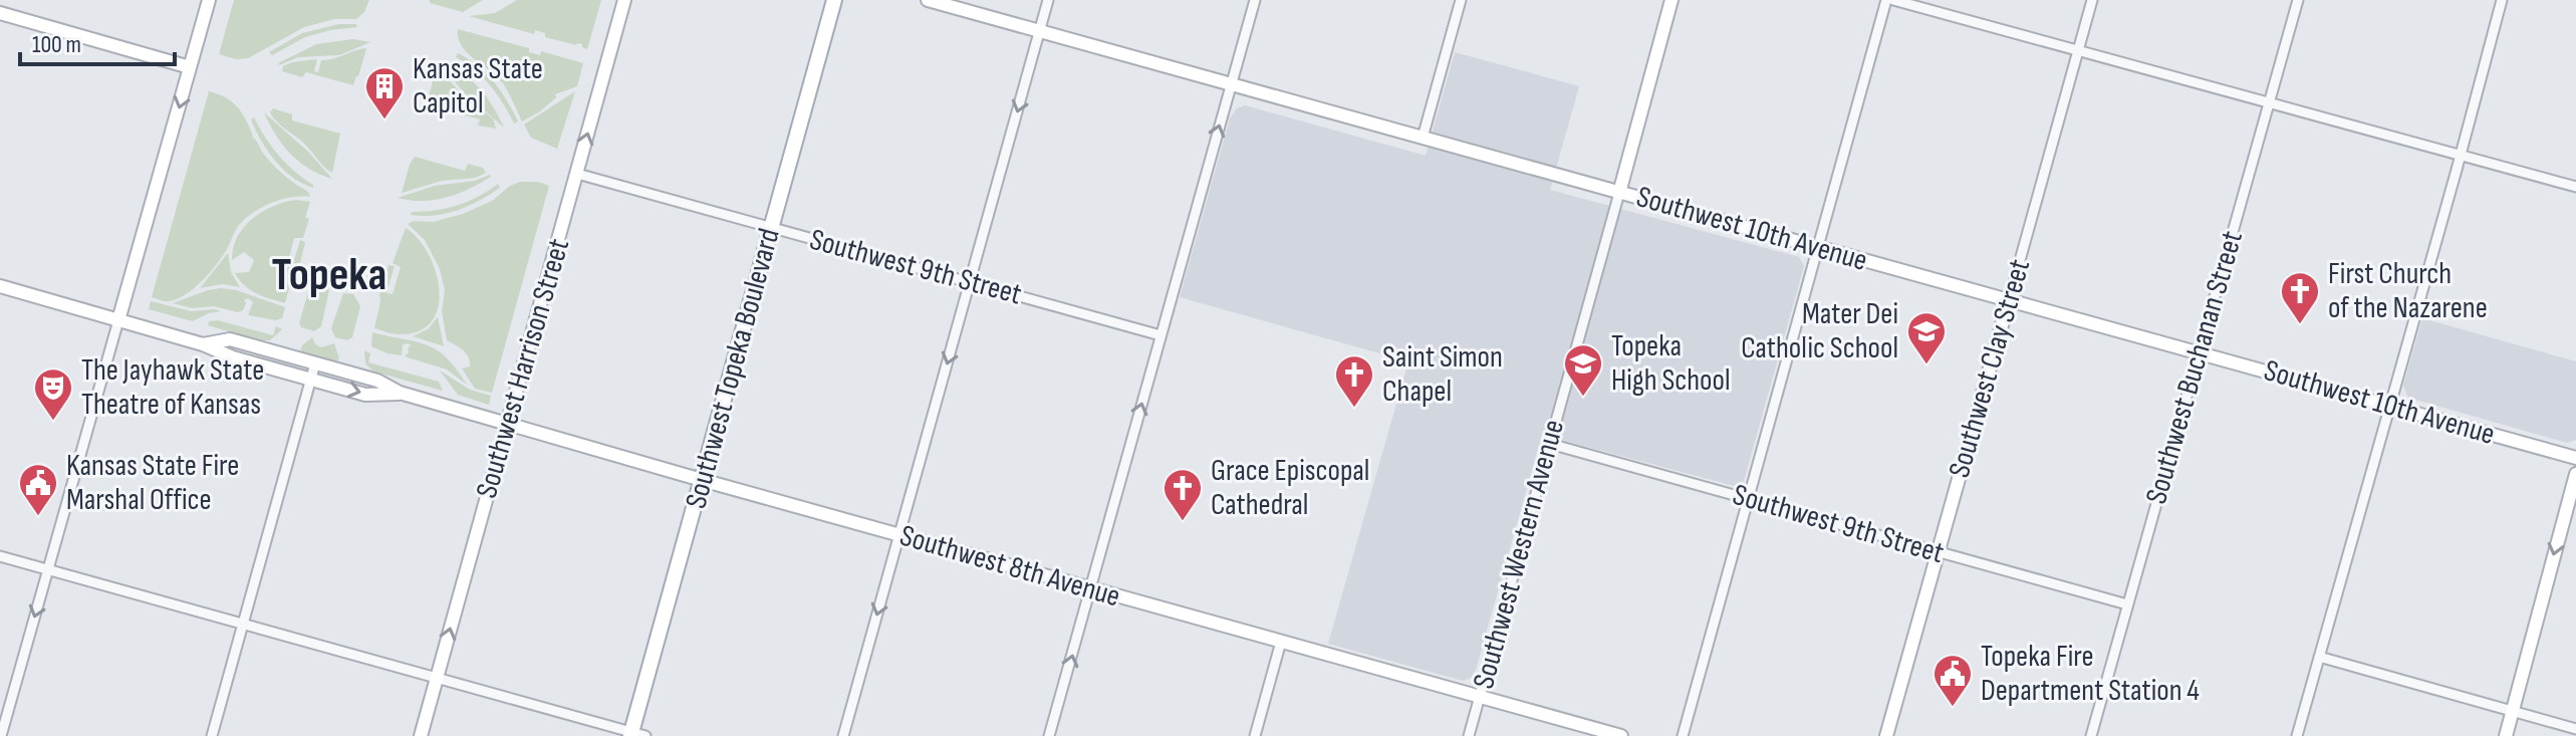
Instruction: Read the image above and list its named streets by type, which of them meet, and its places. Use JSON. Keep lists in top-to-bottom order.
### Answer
{
  "streets": {
    "main road": [
      "Southwest 10th Avenue",
      "Southwest Harrison Street",
      "Southwest Topeka Boulevard",
      "Southwest Clay Street",
      "Southwest Western Avenue",
      "Southwest 8th Avenue"
    ],
    "street": ["Southwest 9th Street", "Southwest Buchanan Street"]
  },
  "crossings": [
    ["Southwest 10th Avenue", "Southwest Buchanan Street"],
    ["Southwest 10th Avenue", "Southwest Clay Street"],
    ["Southwest 10th Avenue", "Southwest Western Avenue"],
    ["Southwest 9th Street", "Southwest Buchanan Street"],
    ["Southwest 9th Street", "Southwest Harrison Street"],
    ["Southwest 9th Street", "Southwest Topeka Boulevard"],
    ["Southwest 9th Street", "Southwest Clay Street"],
    ["Southwest 9th Street", "Southwest Western Avenue"],
    ["Southwest Harrison Street", "Southwest 8th Avenue"],
    ["Southwest Topeka Boulevard", "Southwest 8th Avenue"],
    ["Southwest Western Avenue", "Southwest 8th Avenue"]
  ],
  "one_way": ["Southwest Harrison Street"],
  "districts": ["Topeka"],
  "places": {
    "building": ["Kansas State Capitol"],
    "church": ["First Church of the Nazarene", "Saint Simon Chapel", "Grace Episcopal Cathedral"],
    "school or university": ["Mater Dei Catholic School", "Topeka High School"],
    "theatre": ["The Jayhawk State Theatre of Kansas"],
    "public building": ["Kansas State Fire Marshal Office", "Topeka Fire Department Station 4"]
  },
  "scale_bar": "100 m"
}
